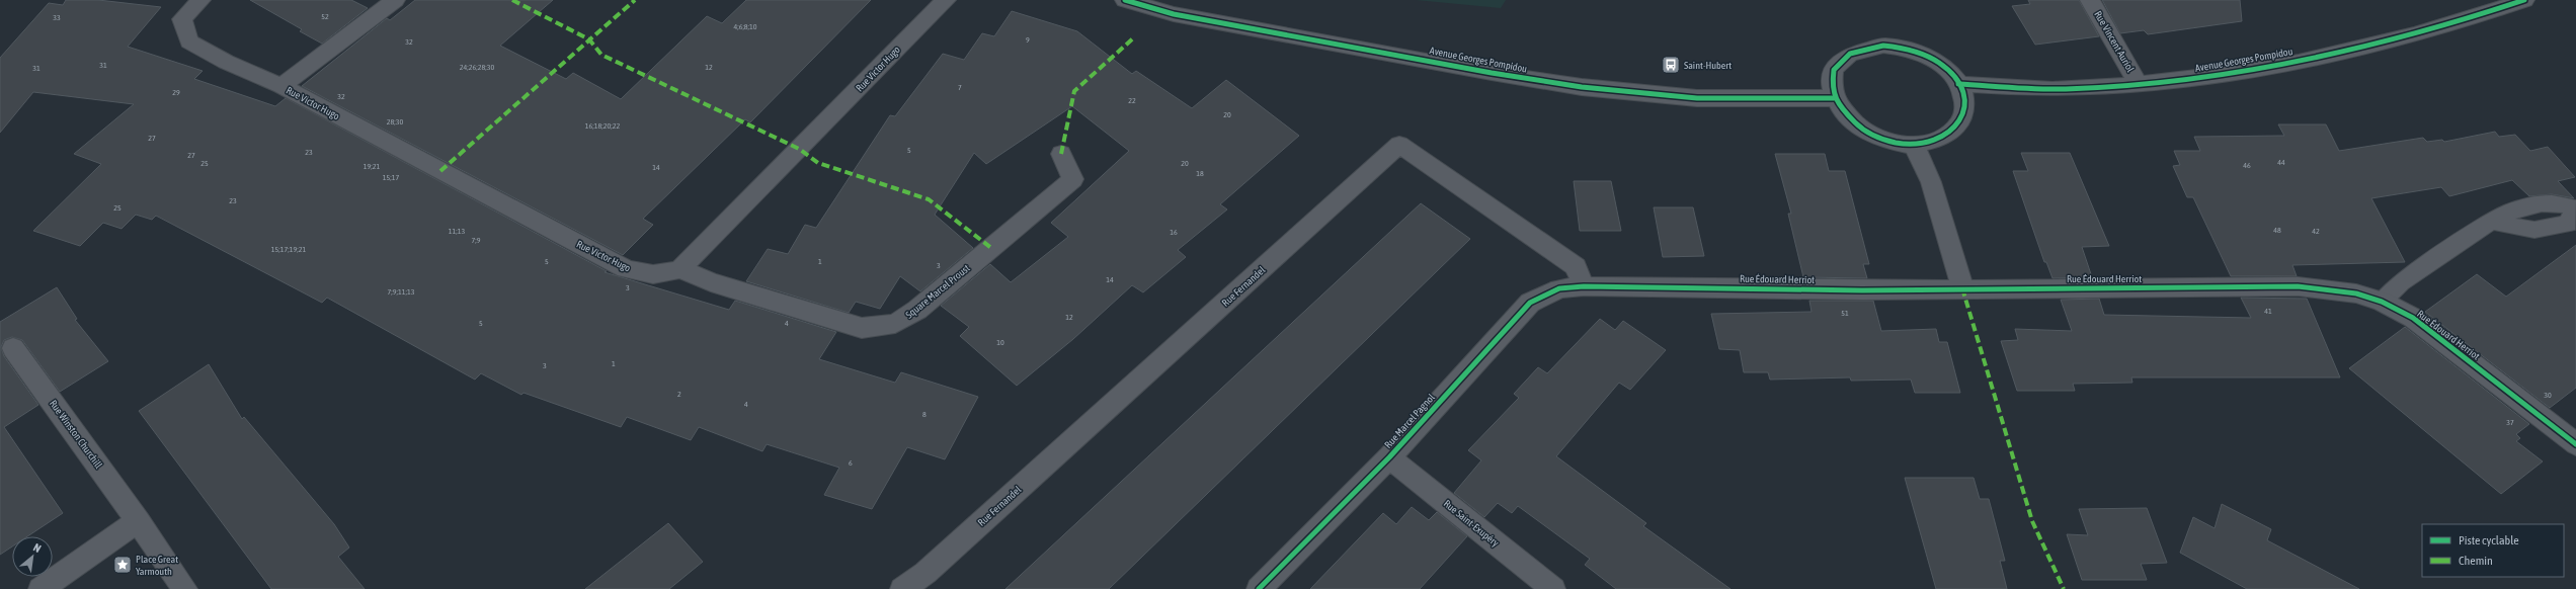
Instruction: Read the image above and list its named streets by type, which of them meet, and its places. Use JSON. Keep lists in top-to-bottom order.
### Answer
{
  "streets": {
    "street": [
      "Rue Vincent Auriol",
      "Avenue Georges Pompidou",
      "Rue Victor Hugo",
      "Rue Édouard Herriot",
      "Rue Fernandel",
      "Square Marcel Proust",
      "Rue Marcel Pagnol",
      "Rue Winston Churchill",
      "Rue Saint-Exupéry"
    ]
  },
  "crossings": [
    ["Rue Vincent Auriol", "Avenue Georges Pompidou"],
    ["Rue Victor Hugo", "Square Marcel Proust"],
    ["Rue Édouard Herriot", "Rue Fernandel"],
    ["Rue Édouard Herriot", "Rue Marcel Pagnol"],
    ["Rue Fernandel", "Rue Marcel Pagnol"],
    ["Rue Marcel Pagnol", "Rue Saint-Exupéry"]
  ],
  "places": {
    "bus stop": ["Saint-Hubert"],
    "place": ["Place Great Yarmouth"]
  },
  "house_numbers": [
    "52",
    "33",
    "4;6;8;10",
    "9",
    "32",
    "31",
    "24;26;28;30",
    "12",
    "31",
    "7",
    "29",
    "32",
    "22",
    "20",
    "28;30",
    "16;18;20;22",
    "27",
    "5",
    "23",
    "27",
    "44",
    "25",
    "20",
    "46",
    "19;21",
    "14",
    "18",
    "15;17",
    "23",
    "25",
    "48",
    "11;13",
    "42",
    "16",
    "7;9",
    "15;17;19;21",
    "5",
    "1",
    "3",
    "14",
    "3",
    "7;9;11;13",
    "41",
    "51",
    "12",
    "5",
    "4",
    "10",
    "1",
    "3",
    "2",
    "30",
    "4",
    "8",
    "37",
    "6"
  ],
  "legend": ["Piste cyclable", "Chemin"],
  "north": "top right"
}
